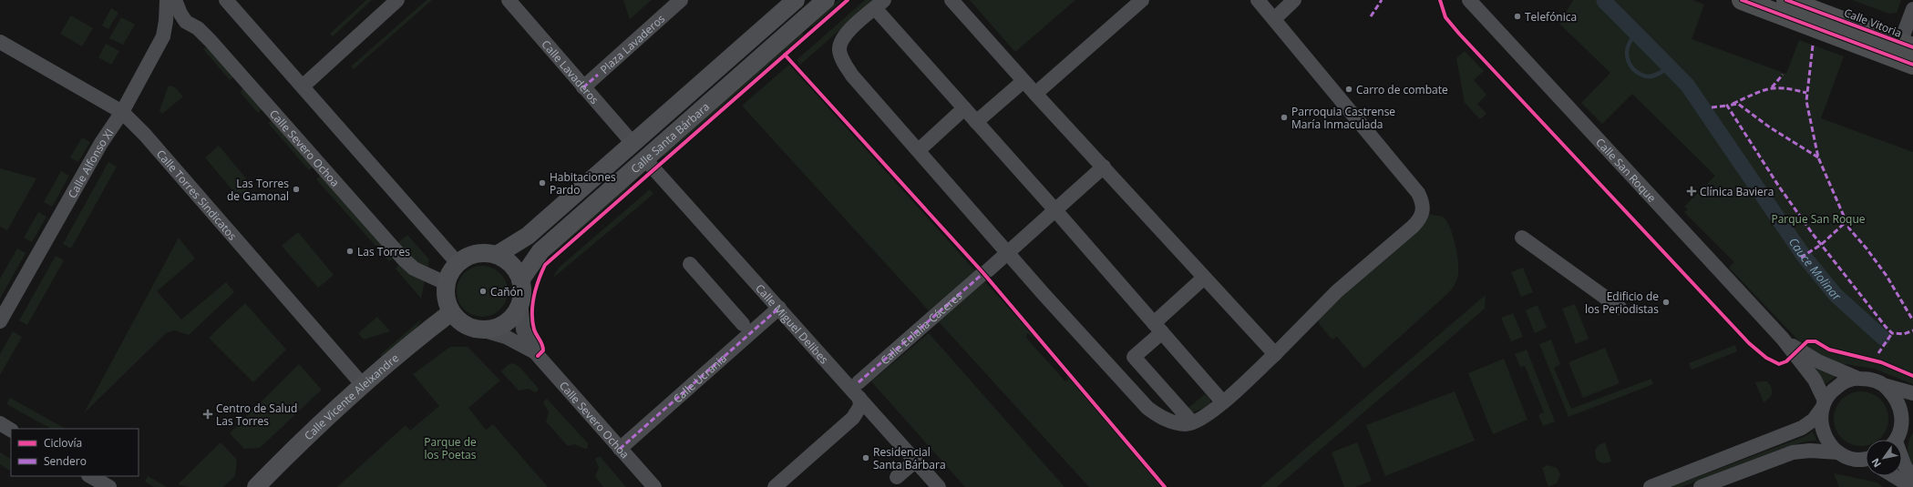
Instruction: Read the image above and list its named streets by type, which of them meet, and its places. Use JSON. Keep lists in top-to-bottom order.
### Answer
{
  "streets": {
    "highway": ["Calle Vitoria"],
    "main road": ["Calle Santa Bárbara", "Calle Vicente Aleixandre"],
    "street": [
      "Plaza Lavaderos",
      "Calle Lavaderos",
      "Calle Severo Ochoa",
      "Calle Alfonso XI",
      "Calle San Roque",
      "Calle Torres Sindicatos",
      "Calle Miguel Delibes",
      "Calle Eulalia Cáceres",
      "Calle Ucrania"
    ]
  },
  "crossings": [
    ["Plaza Lavaderos", "Calle Lavaderos"],
    ["Calle Lavaderos", "Calle Santa Bárbara"],
    ["Calle Santa Bárbara", "Calle Severo Ochoa"],
    ["Calle Santa Bárbara", "Calle Miguel Delibes"],
    ["Calle Santa Bárbara", "Calle Vicente Aleixandre"],
    ["Calle Severo Ochoa", "Calle Ucrania"],
    ["Calle Severo Ochoa", "Calle Vicente Aleixandre"],
    ["Calle Alfonso XI", "Calle Torres Sindicatos"],
    ["Calle Torres Sindicatos", "Calle Vicente Aleixandre"],
    ["Calle Miguel Delibes", "Calle Ucrania"]
  ],
  "water": ["Cauce Molinar"],
  "parks": ["Parque San Roque", "Parque de los Poetas"],
  "places": {
    "other": [
      "Telefónica",
      "Carro de combate",
      "Parroquia Castrense María Inmaculada",
      "Habitaciones Pardo",
      "Las Torres de Gamonal",
      "Las Torres",
      "Cañón",
      "Edificio de los Periodistas",
      "Residencial Santa Bárbara"
    ],
    "health": ["Clínica Baviera", "Centro de Salud Las Torres"]
  },
  "legend": ["Ciclovía", "Sendero"],
  "north": "bottom left"
}
